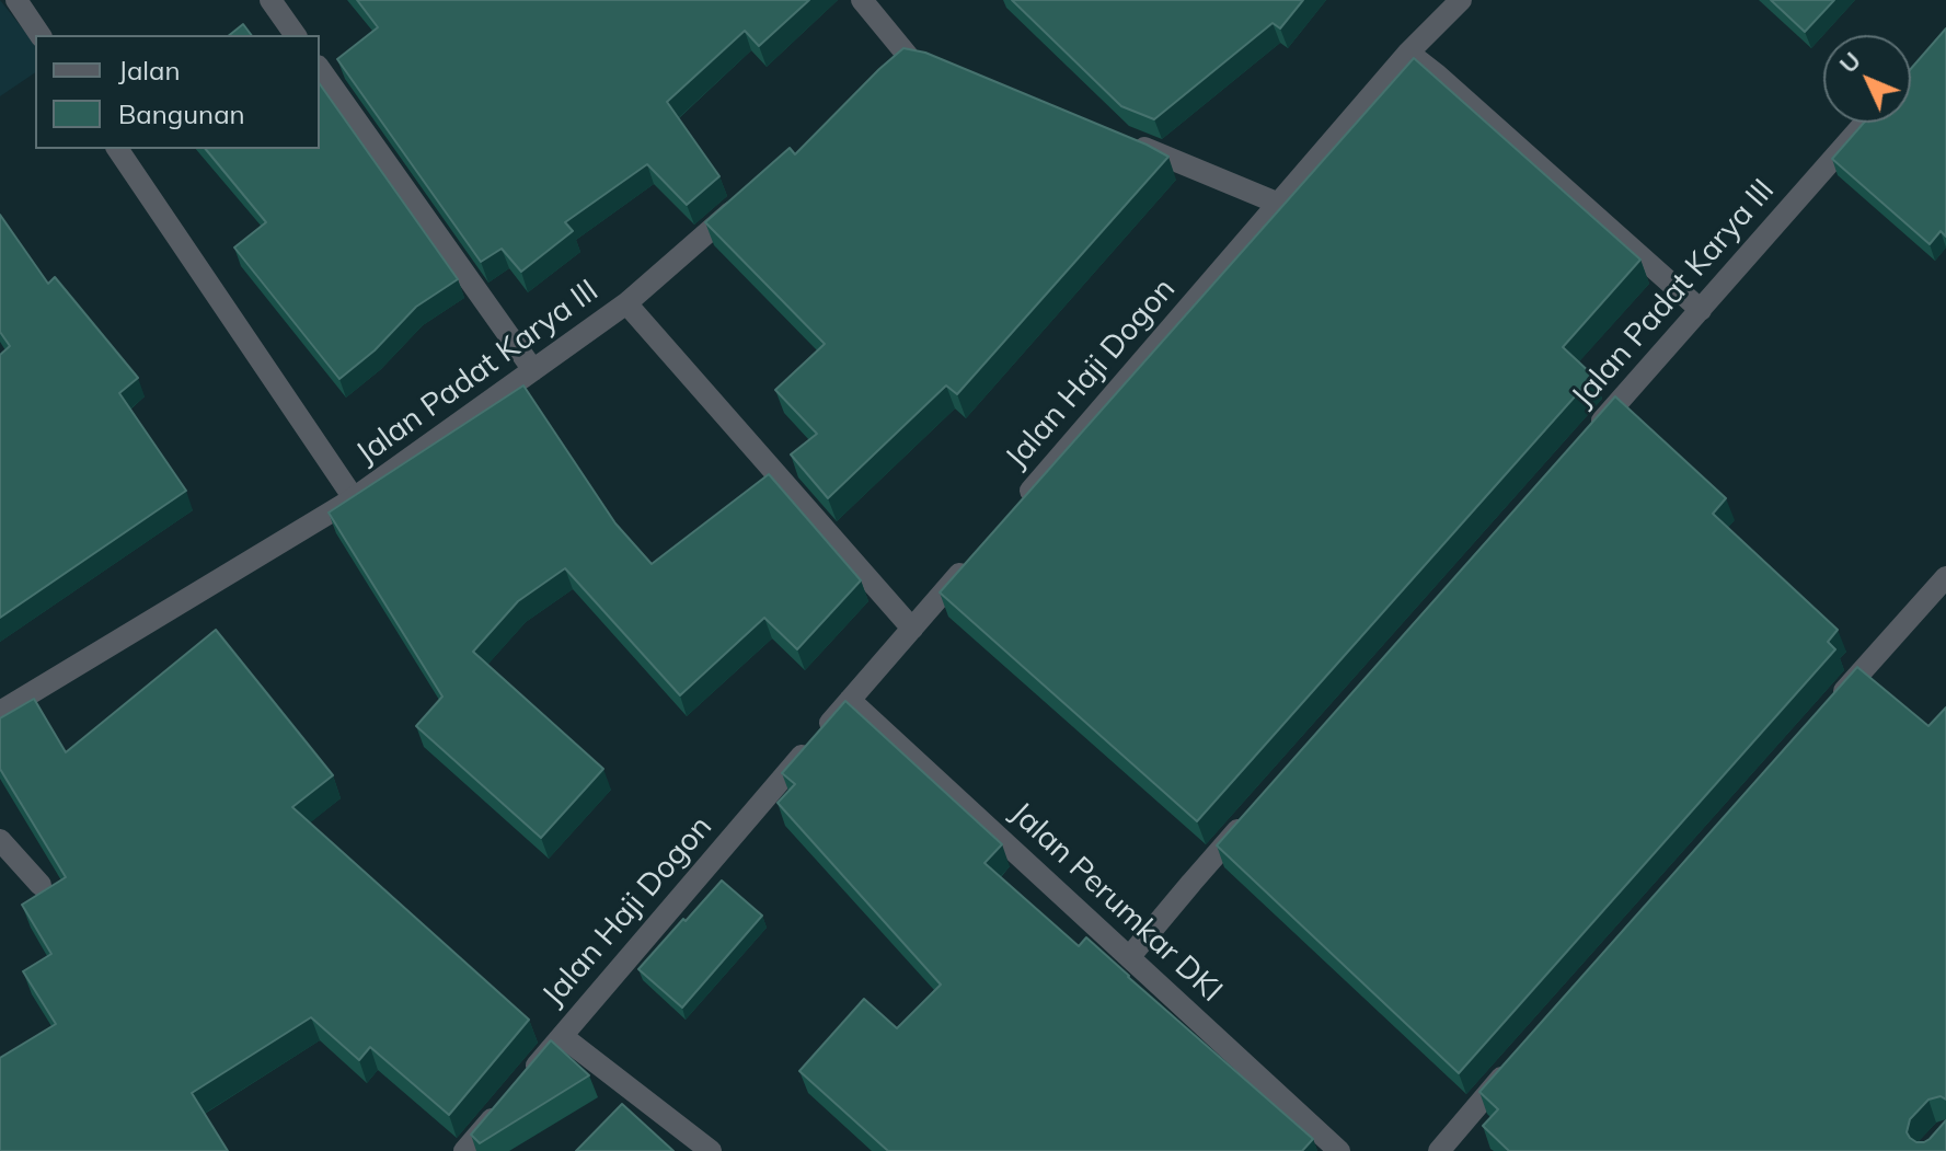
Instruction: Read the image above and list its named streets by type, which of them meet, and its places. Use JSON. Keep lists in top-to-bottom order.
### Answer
{
  "streets": {
    "street": ["Jalan Padat Karya III", "Jalan Haji Dogon", "Jalan Perumkar DKI"]
  },
  "crossings": [
    ["Jalan Haji Dogon", "Jalan Perumkar DKI"]
  ],
  "legend": ["Jalan", "Bangunan"],
  "north": "top left"
}
